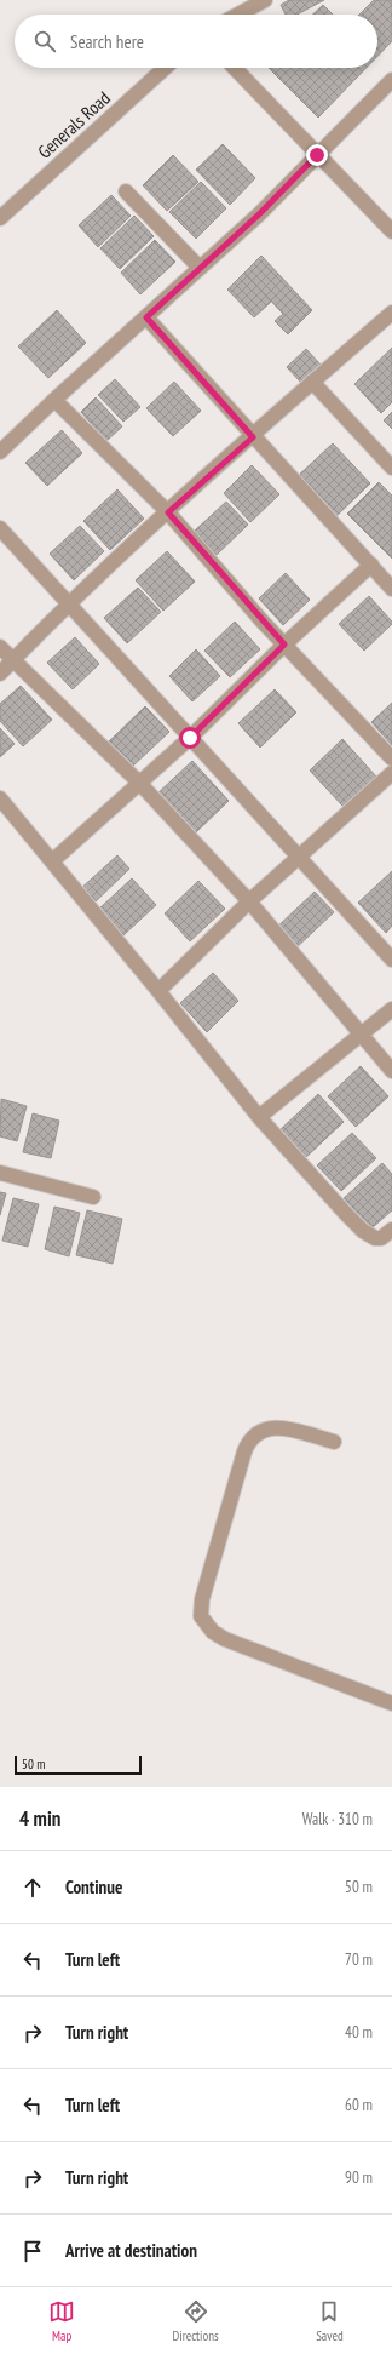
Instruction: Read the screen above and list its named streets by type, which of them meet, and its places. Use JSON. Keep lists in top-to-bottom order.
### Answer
{
  "streets": {
    "street": ["Generals Road"]
  },
  "scale_bar": "50 m",
  "page": {
    "search": "Search here",
    "scale": "50 m",
    "heading": ["4 min", "Walk · 310 m"],
    "list": [
      ["Continue", "50 m"],
      ["Turn left", "70 m"],
      ["Turn right", "40 m"],
      ["Turn left", "60 m"],
      ["Turn right", "90 m"],
      "Arrive at destination"
    ],
    "nav": ["Map", "Directions", "Saved"]
  }
}
